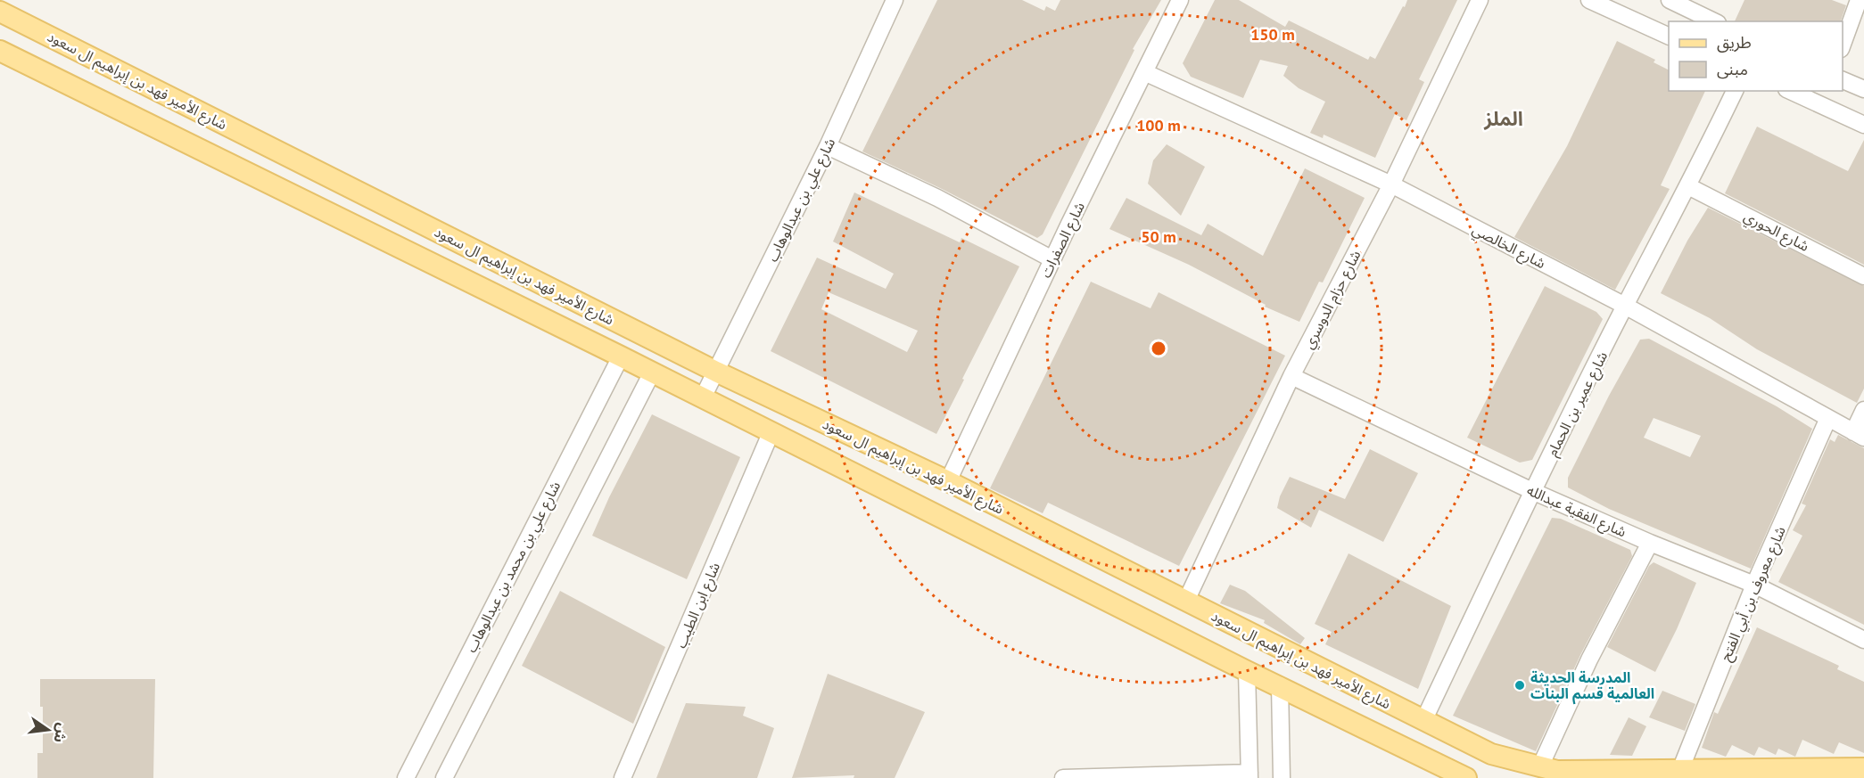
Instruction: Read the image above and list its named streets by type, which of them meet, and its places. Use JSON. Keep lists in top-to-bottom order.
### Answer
{
  "streets": {
    "main road": ["شارع الأمير فهد بن إبراهيم ال سعود"],
    "street": [
      "شارع علي بن عبدالوهاب",
      "شارع الحوري",
      "شارع الصفرات",
      "شارع الخالصي",
      "شارع حزام الدوسري",
      "شارع عمير بن الحمام",
      "شارع الفقية عبدالله",
      "شارع علي بن محمد بن عبدالوهاب",
      "شارع معروف بن أبي الفتح",
      "شارع ابن الطيب"
    ]
  },
  "crossings": [
    ["شارع الأمير فهد بن إبراهيم ال سعود", "شارع علي بن عبدالوهاب"],
    ["شارع الأمير فهد بن إبراهيم ال سعود", "شارع الصفرات"],
    ["شارع الأمير فهد بن إبراهيم ال سعود", "شارع حزام الدوسري"],
    ["شارع الأمير فهد بن إبراهيم ال سعود", "شارع عمير بن الحمام"],
    ["شارع الأمير فهد بن إبراهيم ال سعود", "شارع علي بن محمد بن عبدالوهاب"],
    ["شارع الأمير فهد بن إبراهيم ال سعود", "شارع معروف بن أبي الفتح"],
    ["شارع الأمير فهد بن إبراهيم ال سعود", "شارع ابن الطيب"],
    ["شارع الحوري", "شارع عمير بن الحمام"],
    ["شارع الصفرات", "شارع الخالصي"],
    ["شارع الخالصي", "شارع حزام الدوسري"],
    ["شارع الخالصي", "شارع عمير بن الحمام"],
    ["شارع الخالصي", "شارع معروف بن أبي الفتح"],
    ["شارع حزام الدوسري", "شارع الفقية عبدالله"],
    ["شارع عمير بن الحمام", "شارع الفقية عبدالله"],
    ["شارع الفقية عبدالله", "شارع معروف بن أبي الفتح"]
  ],
  "districts": ["الملز"],
  "places": ["المدرسة الحديثة العالمية قسم البنات"],
  "legend": ["طريق", "مبنى"],
  "north": "right",
  "rings": ["150 m", "100 m", "50 m"]
}
